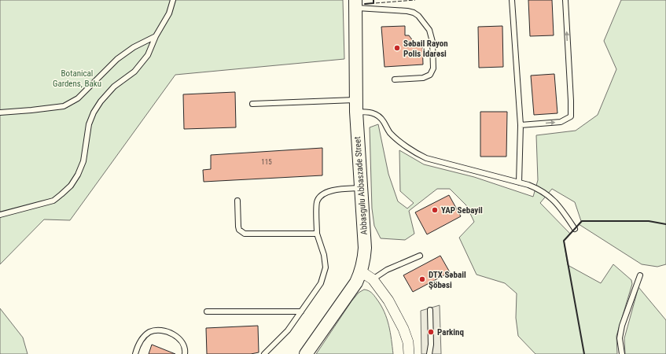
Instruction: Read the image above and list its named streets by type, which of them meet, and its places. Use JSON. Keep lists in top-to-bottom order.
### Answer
{
  "streets": {
    "street": ["Abbasgulu Abbaszade Street"]
  },
  "parks": ["Botanical Gardens, Baku"],
  "places": [
    "Səbail Rayon Polis İdarəsi",
    "YAP Sebayil",
    "DTX Səbail Şöbəsi",
    "Parkinq"
  ],
  "house_numbers": ["115"]
}
